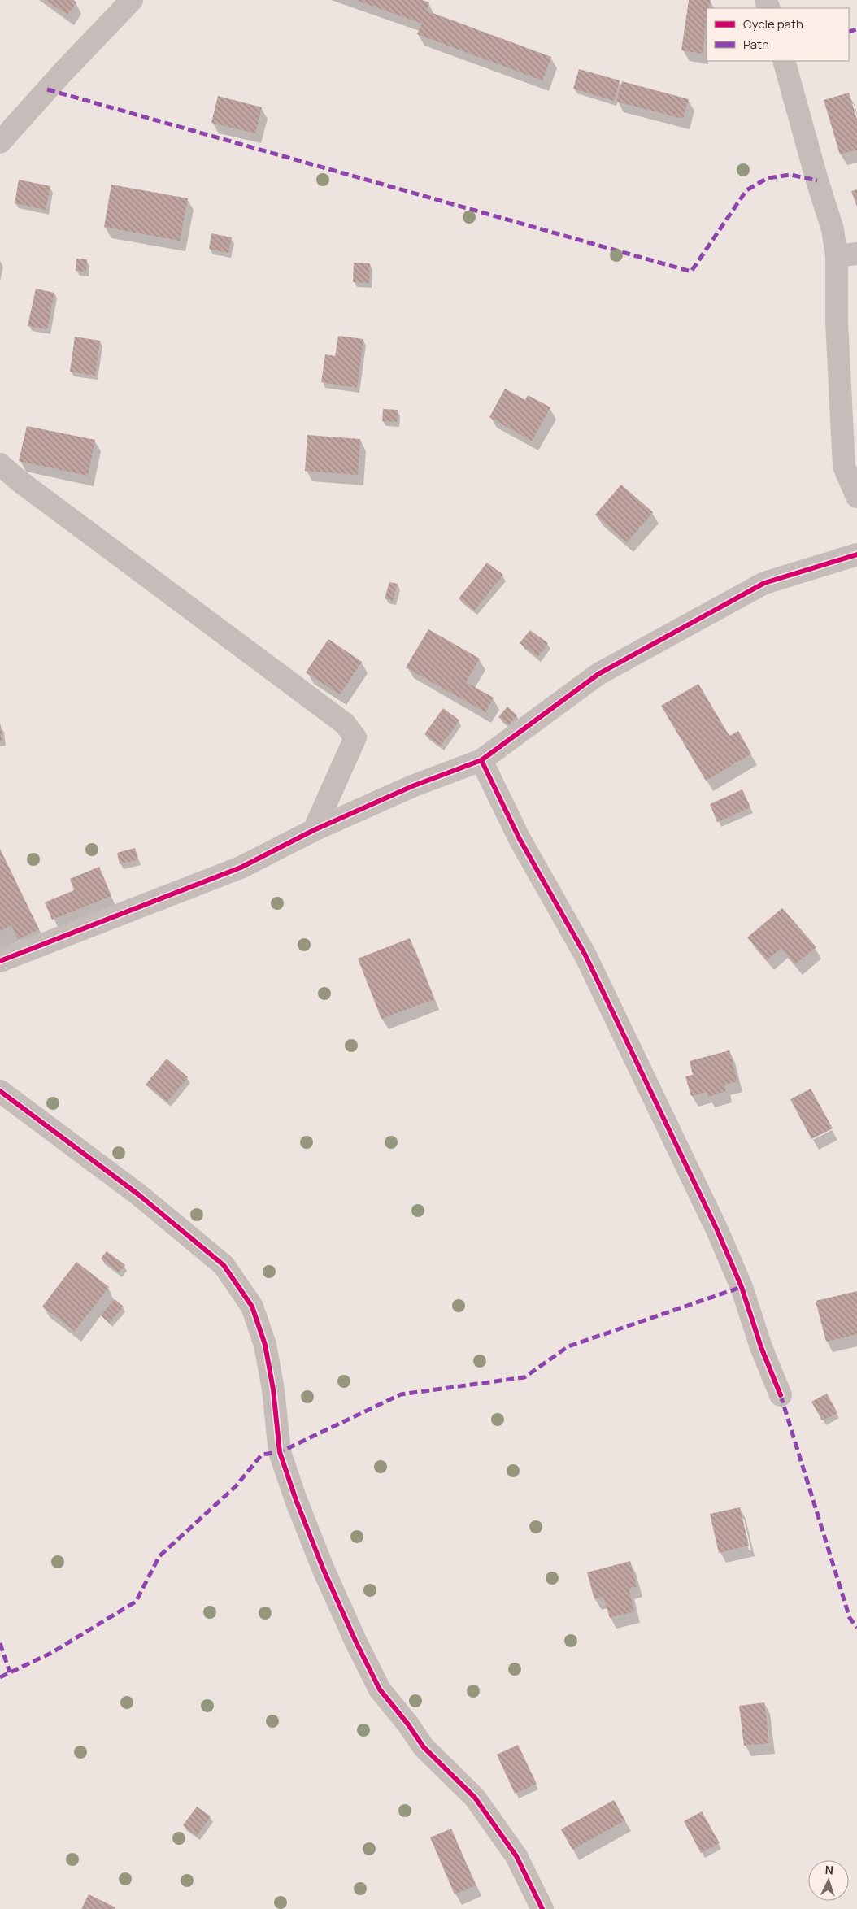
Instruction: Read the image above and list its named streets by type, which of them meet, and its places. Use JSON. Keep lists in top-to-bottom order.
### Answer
{
  "legend": ["Cycle path", "Path"],
  "north": "top"
}
